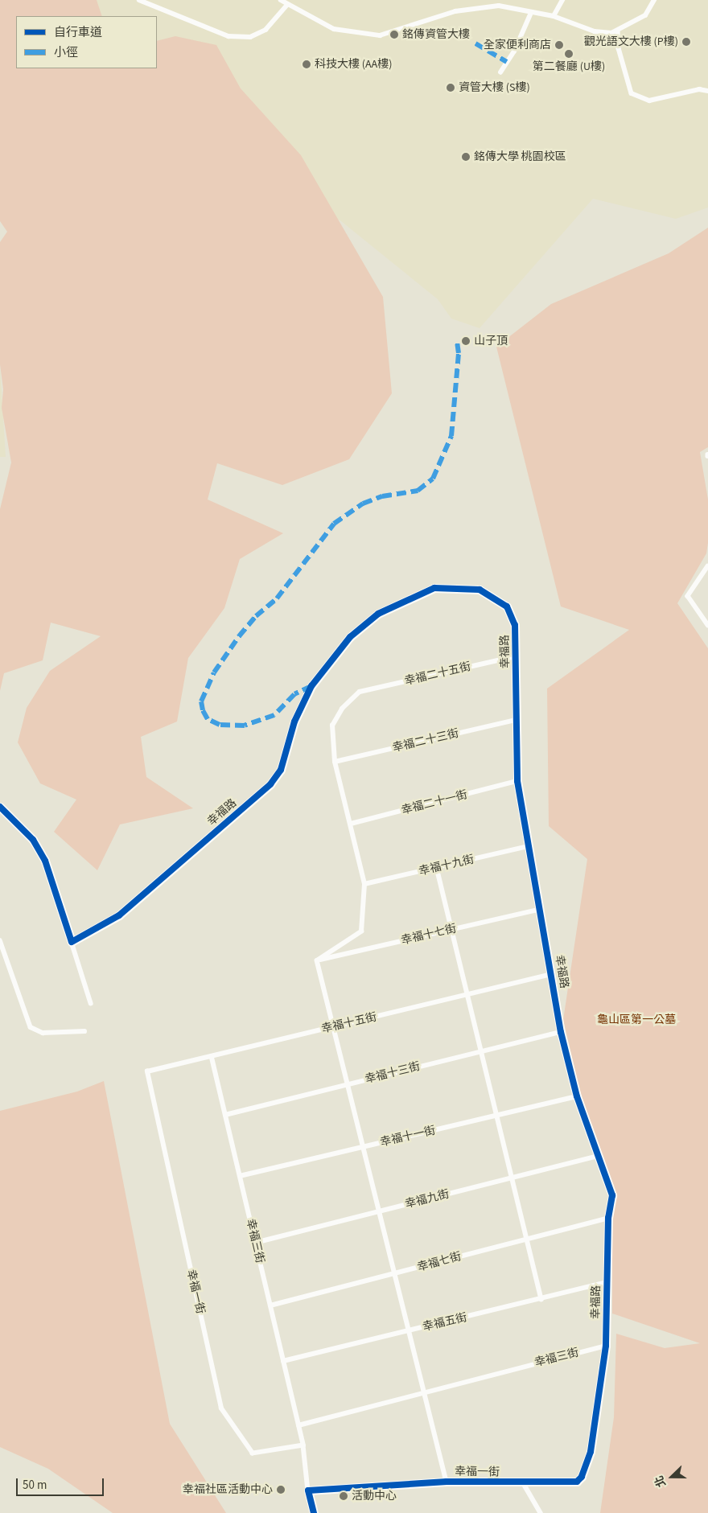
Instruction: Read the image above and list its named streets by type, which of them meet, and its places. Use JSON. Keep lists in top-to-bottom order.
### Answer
{
  "streets": {
    "street": ["幸福路", "幸福一街"],
    "lane": [
      "幸福二十五街",
      "幸福二十三街",
      "幸福二十一街",
      "幸福十九街",
      "幸福十七街",
      "幸福十五街",
      "幸福十三街",
      "幸福十一街",
      "幸福九街",
      "幸福三街",
      "幸福七街",
      "幸福五街"
    ]
  },
  "crossings": [
    ["幸福路", "幸福二十五街"],
    ["幸福路", "幸福二十三街"],
    ["幸福路", "幸福二十一街"],
    ["幸福路", "幸福十九街"],
    ["幸福路", "幸福十七街"],
    ["幸福路", "幸福十五街"],
    ["幸福路", "幸福十三街"],
    ["幸福路", "幸福十一街"],
    ["幸福路", "幸福九街"],
    ["幸福路", "幸福三街"],
    ["幸福路", "幸福七街"],
    ["幸福路", "幸福一街"],
    ["幸福路", "幸福五街"],
    ["幸福二十五街", "幸福二十三街"],
    ["幸福十五街", "幸福三街"],
    ["幸福十五街", "幸福一街"],
    ["幸福十三街", "幸福三街"],
    ["幸福十一街", "幸福三街"],
    ["幸福九街", "幸福三街"],
    ["幸福三街", "幸福七街"],
    ["幸福三街", "幸福一街"],
    ["幸福三街", "幸福五街"]
  ],
  "parks": ["龜山區第一公墓"],
  "places": [
    "銘傳資管大樓",
    "觀光語文大樓 (P樓)",
    "全家便利商店",
    "第二餐廳 (U樓)",
    "科技大樓 (AA樓)",
    "資管大樓 (S樓)",
    "銘傳大學 桃園校區",
    "山子頂",
    "幸福社區活動中心",
    "活動中心"
  ],
  "legend": ["自行車道", "小徑"],
  "scale_bar": "50 m",
  "north": "left"
}
